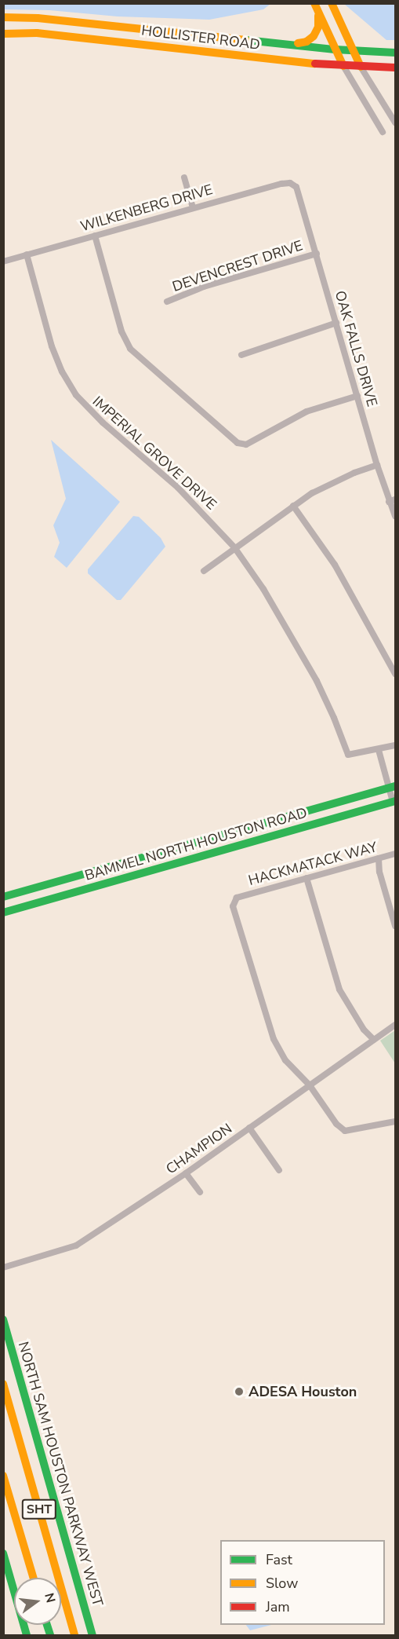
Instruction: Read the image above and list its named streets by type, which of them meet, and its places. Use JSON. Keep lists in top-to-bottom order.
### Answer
{
  "streets": {
    "main road": [
      "HOLLISTER ROAD",
      "BAMMEL NORTH HOUSTON ROAD",
      "NORTH SAM HOUSTON PARKWAY WEST",
      "SHT"
    ],
    "street": [
      "WILKENBERG DRIVE",
      "DEVENCREST DRIVE",
      "OAK FALLS DRIVE",
      "IMPERIAL GROVE DRIVE",
      "HACKMATACK WAY",
      "CHAMPION"
    ]
  },
  "crossings": [
    ["WILKENBERG DRIVE", "OAK FALLS DRIVE"],
    ["WILKENBERG DRIVE", "IMPERIAL GROVE DRIVE"],
    ["DEVENCREST DRIVE", "OAK FALLS DRIVE"],
    ["HACKMATACK WAY", "CHAMPION"]
  ],
  "places": ["ADESA Houston"],
  "legend": ["Fast", "Slow", "Jam"],
  "north": "right"
}
